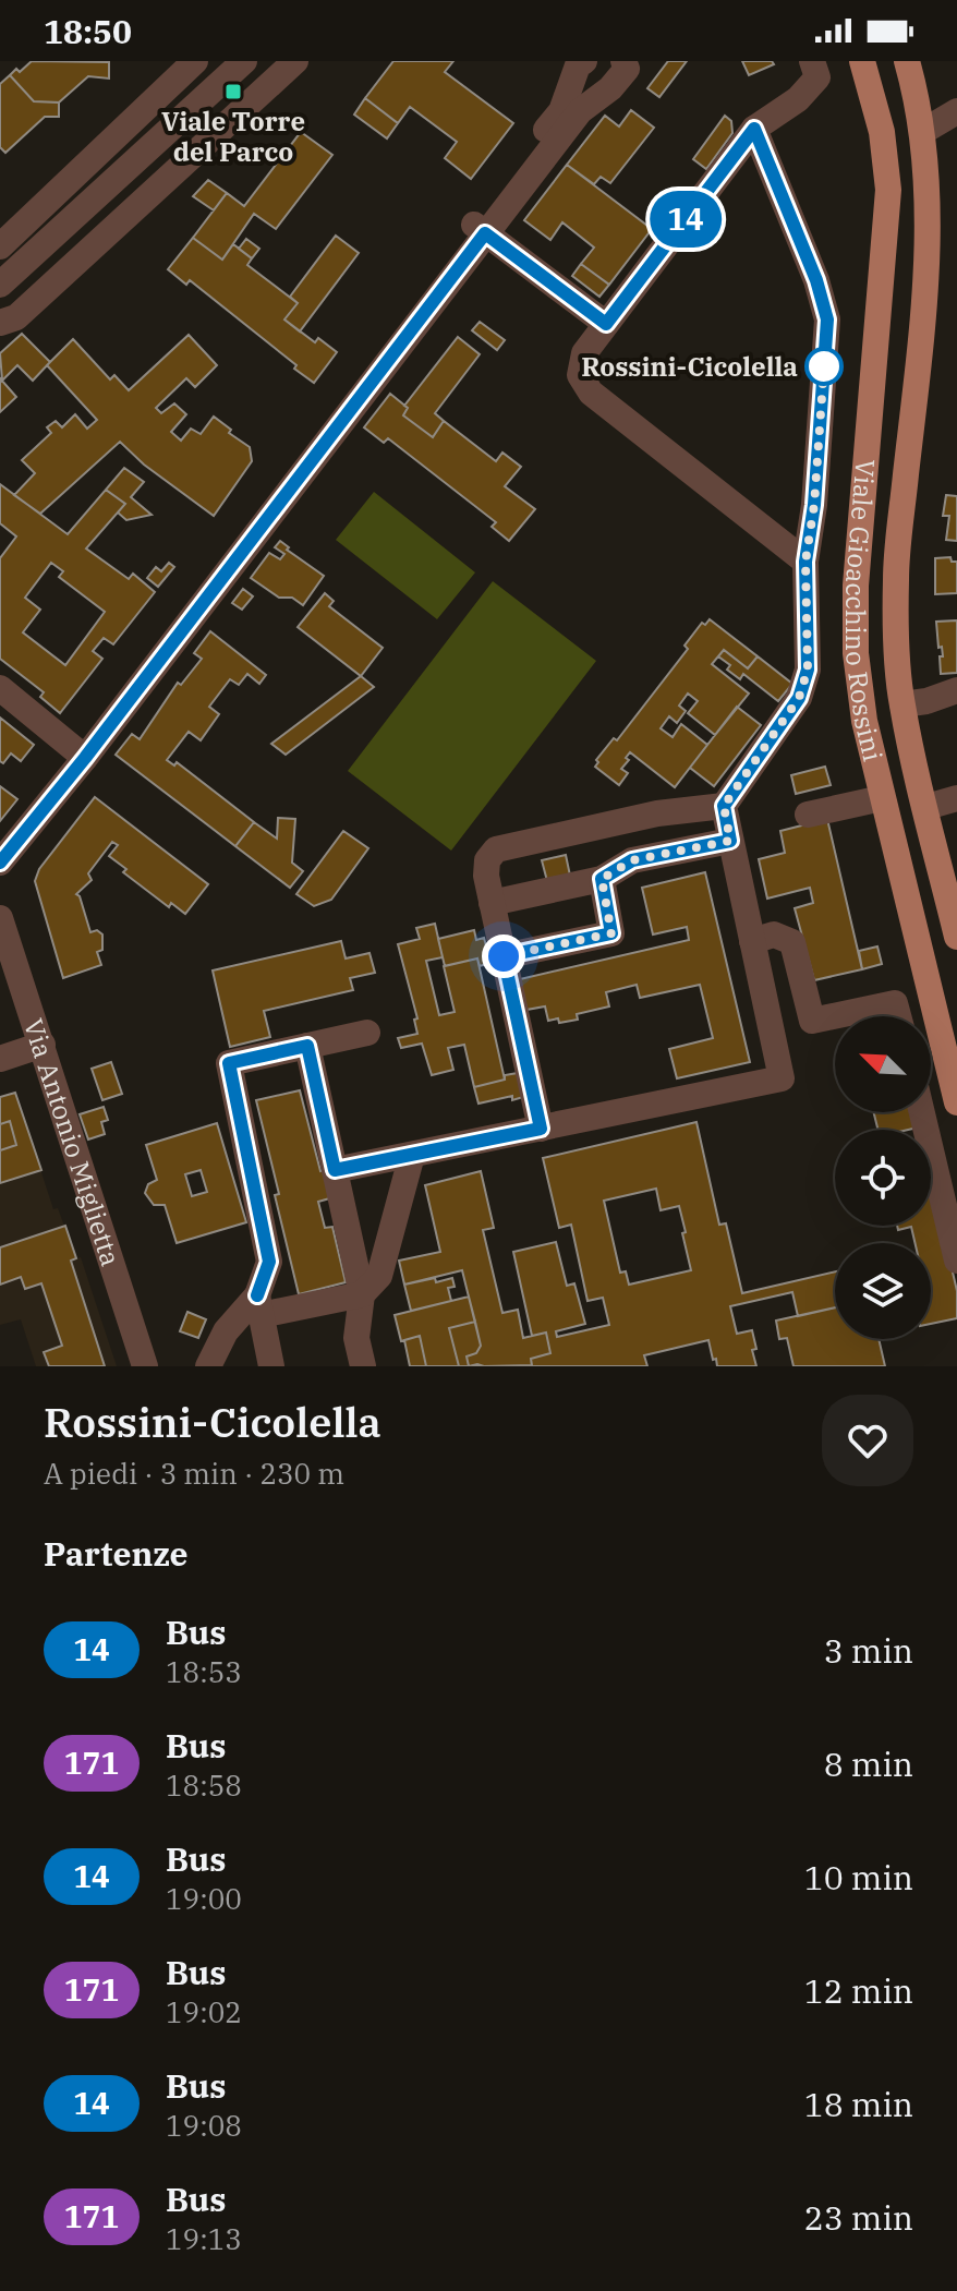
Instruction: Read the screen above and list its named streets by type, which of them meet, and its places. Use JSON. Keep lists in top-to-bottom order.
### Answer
{
  "streets": {
    "main road": ["Viale Gioacchino Rossini"],
    "street": ["Via Antonio Miglietta"]
  },
  "places": {
    "transit": ["Viale Torre del Parco"],
    "other": ["Rossini-Cicolella"]
  },
  "lines": ["bus line 14"],
  "north": "top left",
  "page": {
    "status": "18:50",
    "on_map": "14",
    "heading": [
      ["Rossini-Cicolella", "A piedi · 3 min · 230 m"],
      "Partenze"
    ],
    "list": [
      {
        "mark": "14",
        "name": "Bus",
        "note": "18:53",
        "value": "3 min"
      },
      {
        "mark": "171",
        "name": "Bus",
        "note": "18:58",
        "value": "8 min"
      },
      {
        "mark": "14",
        "name": "Bus",
        "note": "19:00",
        "value": "10 min"
      },
      {
        "mark": "171",
        "name": "Bus",
        "note": "19:02",
        "value": "12 min"
      },
      {
        "mark": "14",
        "name": "Bus",
        "note": "19:08",
        "value": "18 min"
      },
      {
        "mark": "171",
        "name": "Bus",
        "note": "19:13",
        "value": "23 min"
      }
    ]
  }
}
